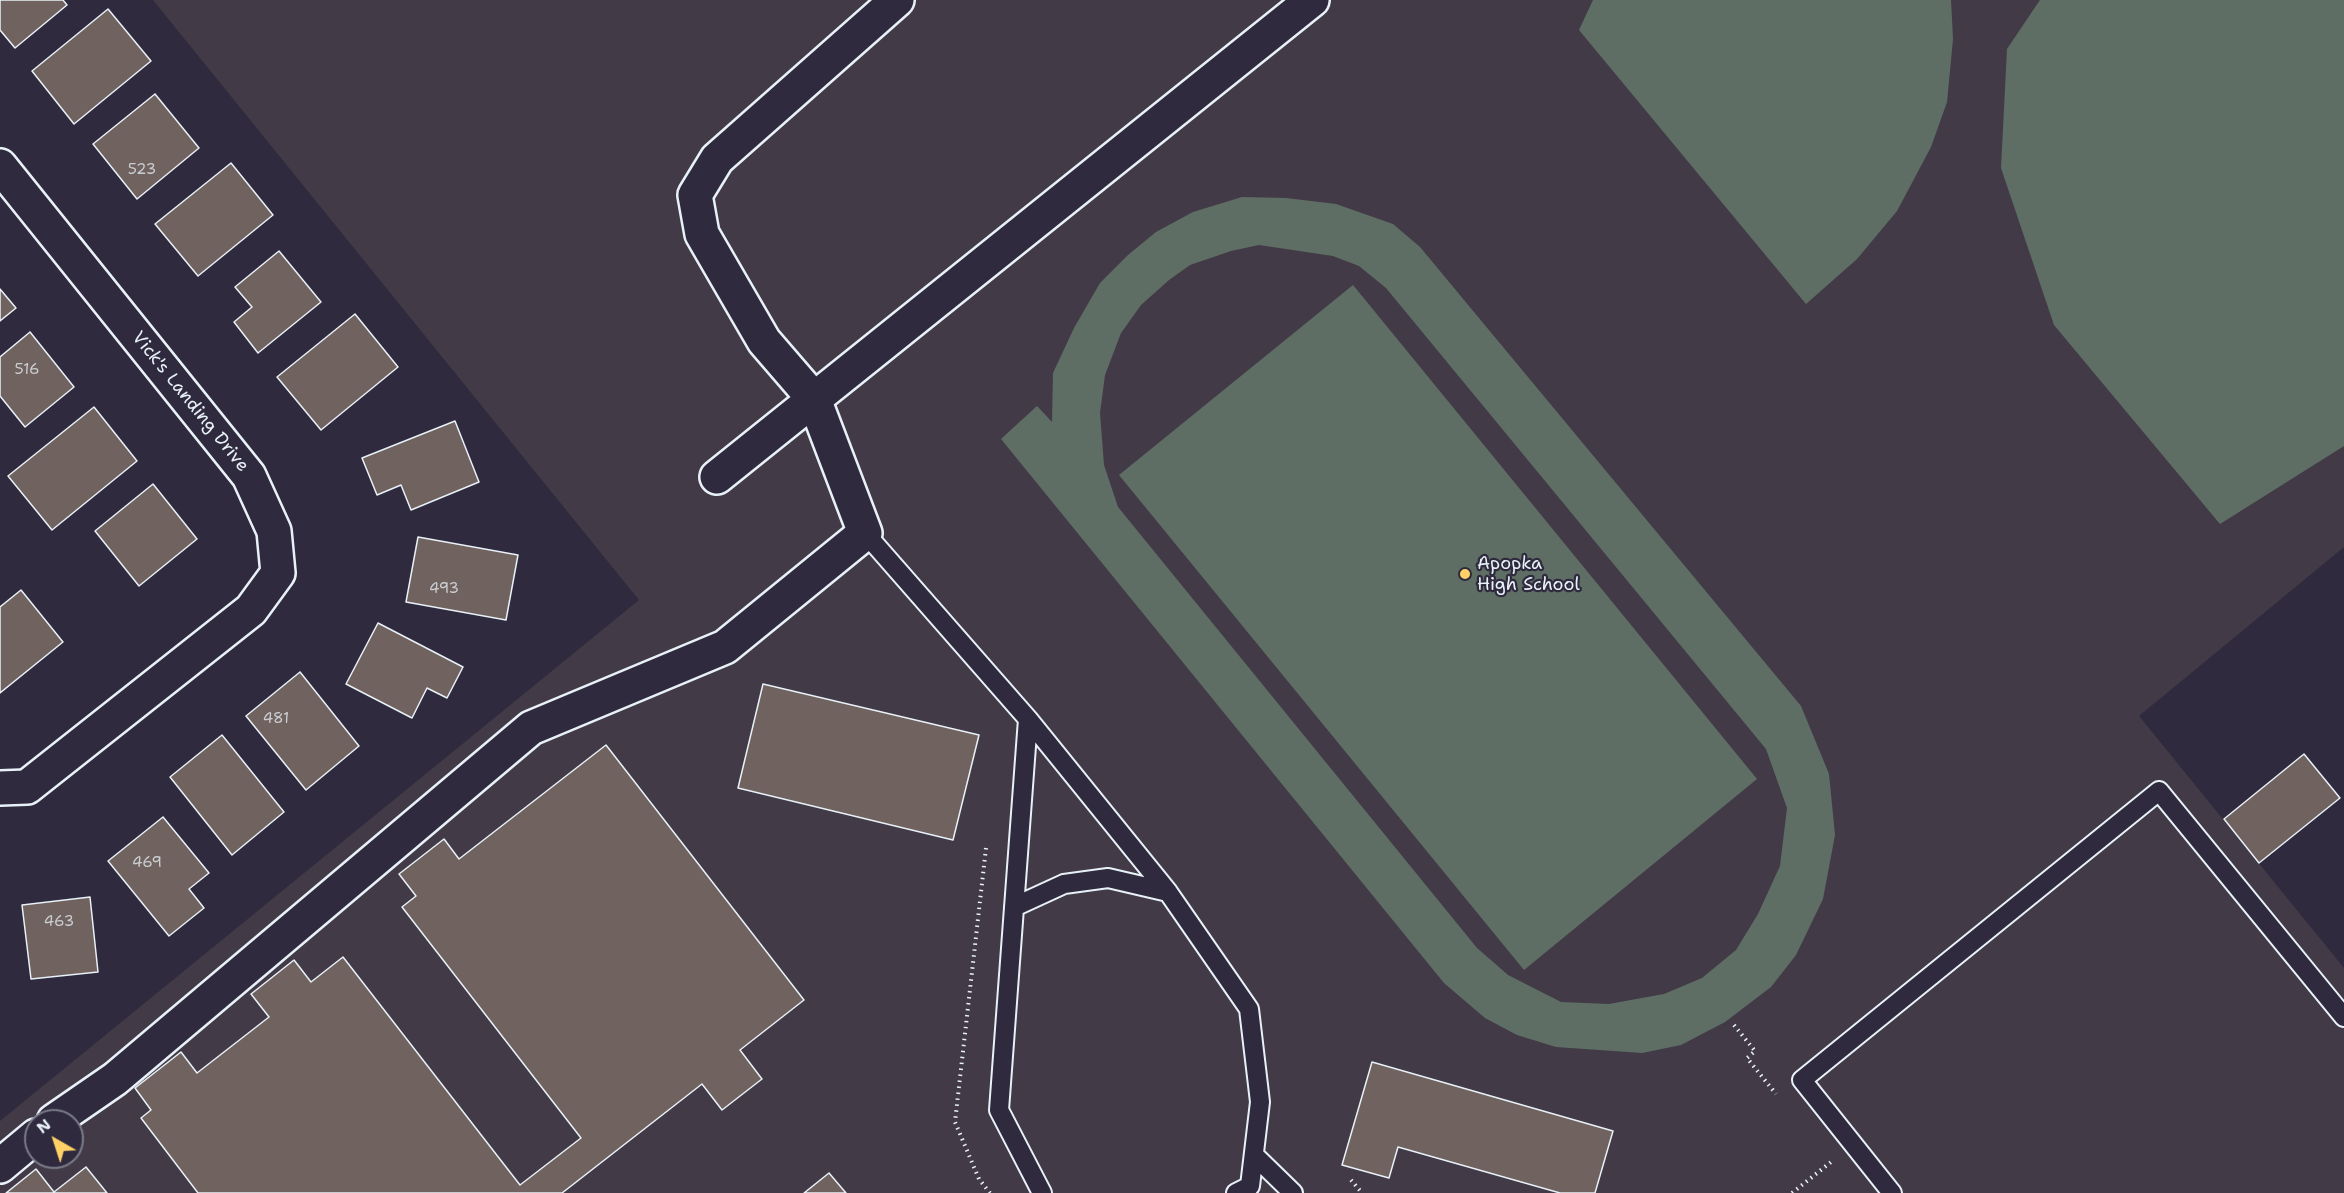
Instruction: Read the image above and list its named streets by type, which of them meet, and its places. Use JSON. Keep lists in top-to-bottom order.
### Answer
{
  "streets": {
    "street": ["Vick's Landing Drive"]
  },
  "places": ["Apopka High School"],
  "house_numbers": [
    "523",
    "516",
    "493",
    "481",
    "469",
    "463"
  ],
  "north": "top left"
}
